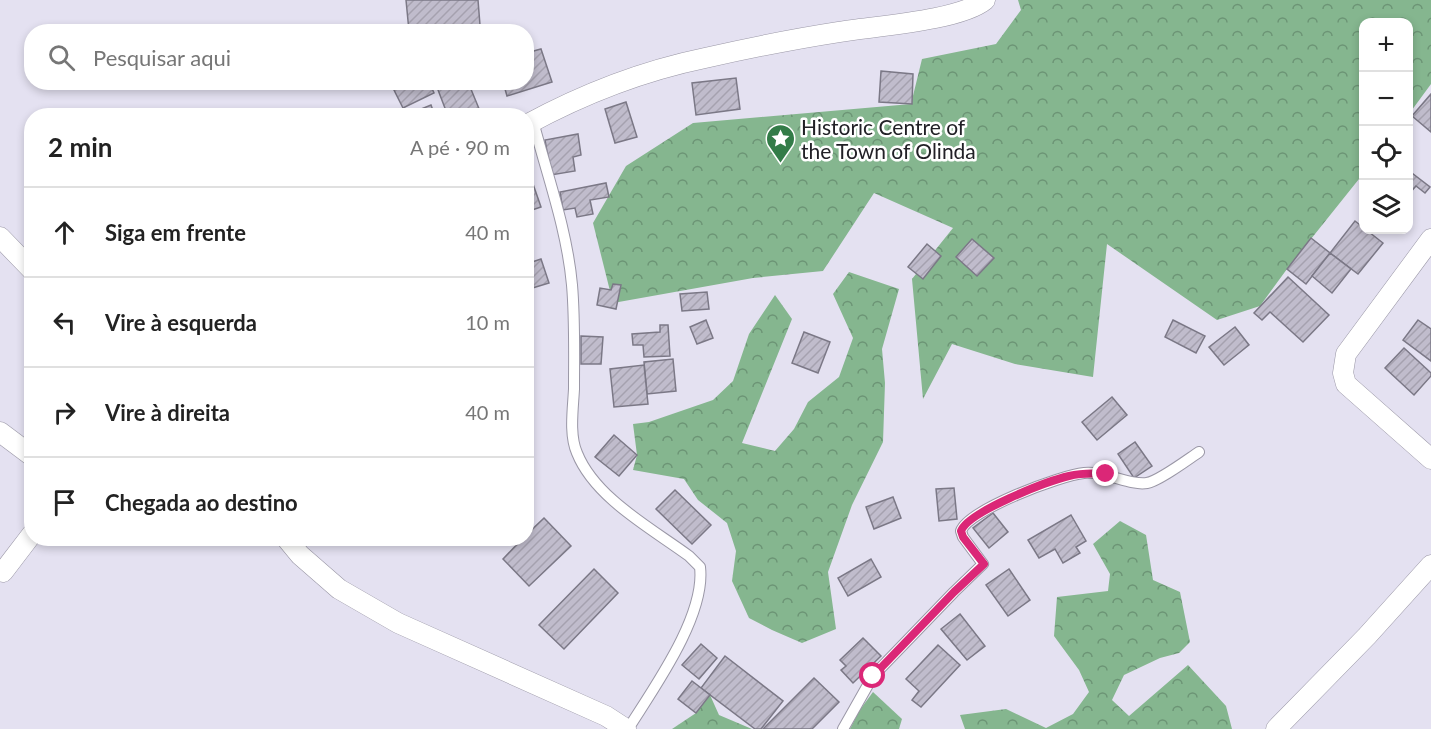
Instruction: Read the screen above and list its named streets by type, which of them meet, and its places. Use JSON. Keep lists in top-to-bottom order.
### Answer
{
  "places": {
    "place": ["Historic Centre of the Town of Olinda"]
  },
  "page": {
    "map_buttons": ["+", "−"],
    "search": "Pesquisar aqui",
    "heading": ["2 min", "A pé · 90 m"],
    "list": [
      ["Siga em frente", "40 m"],
      ["Vire à esquerda", "10 m"],
      ["Vire à direita", "40 m"],
      "Chegada ao destino"
    ]
  }
}
